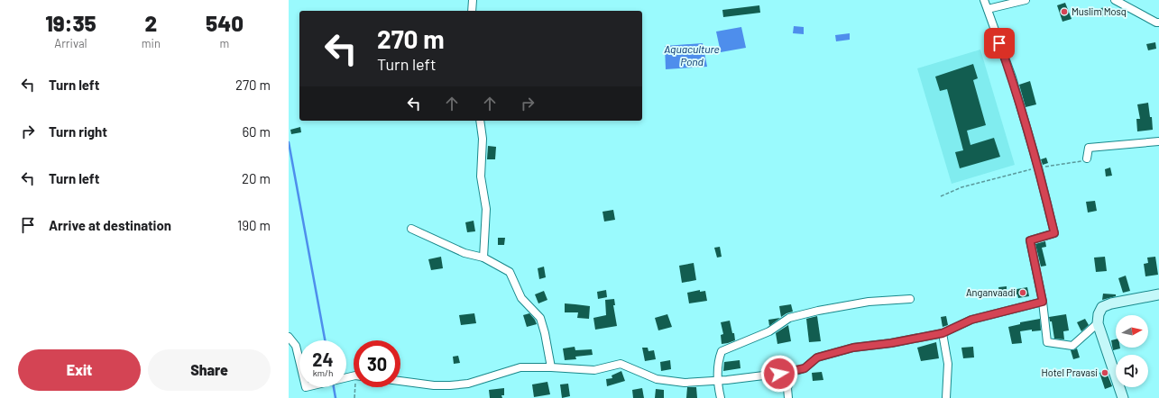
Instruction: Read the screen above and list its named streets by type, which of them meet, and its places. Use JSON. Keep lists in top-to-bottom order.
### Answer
{
  "water": ["Aquaculture Pond"],
  "places": ["Muslim Mosq", "Anganvaadi", "Hotel Pravasi"],
  "north": "right",
  "page": {
    "eta": [
      "19:35",
      "Arrival",
      "2",
      "min",
      "540",
      "m"
    ],
    "turn": ["270 m", "Turn left"],
    "list": [
      {
        "name": "Turn left",
        "value": "270 m"
      },
      {
        "name": "Turn right",
        "value": "60 m"
      },
      {
        "name": "Turn left",
        "value": "20 m"
      },
      {
        "name": "Arrive at destination",
        "value": "190 m"
      }
    ],
    "speed": "24 km/h",
    "limit": "30",
    "buttons": ["Exit", "Share"]
  }
}
